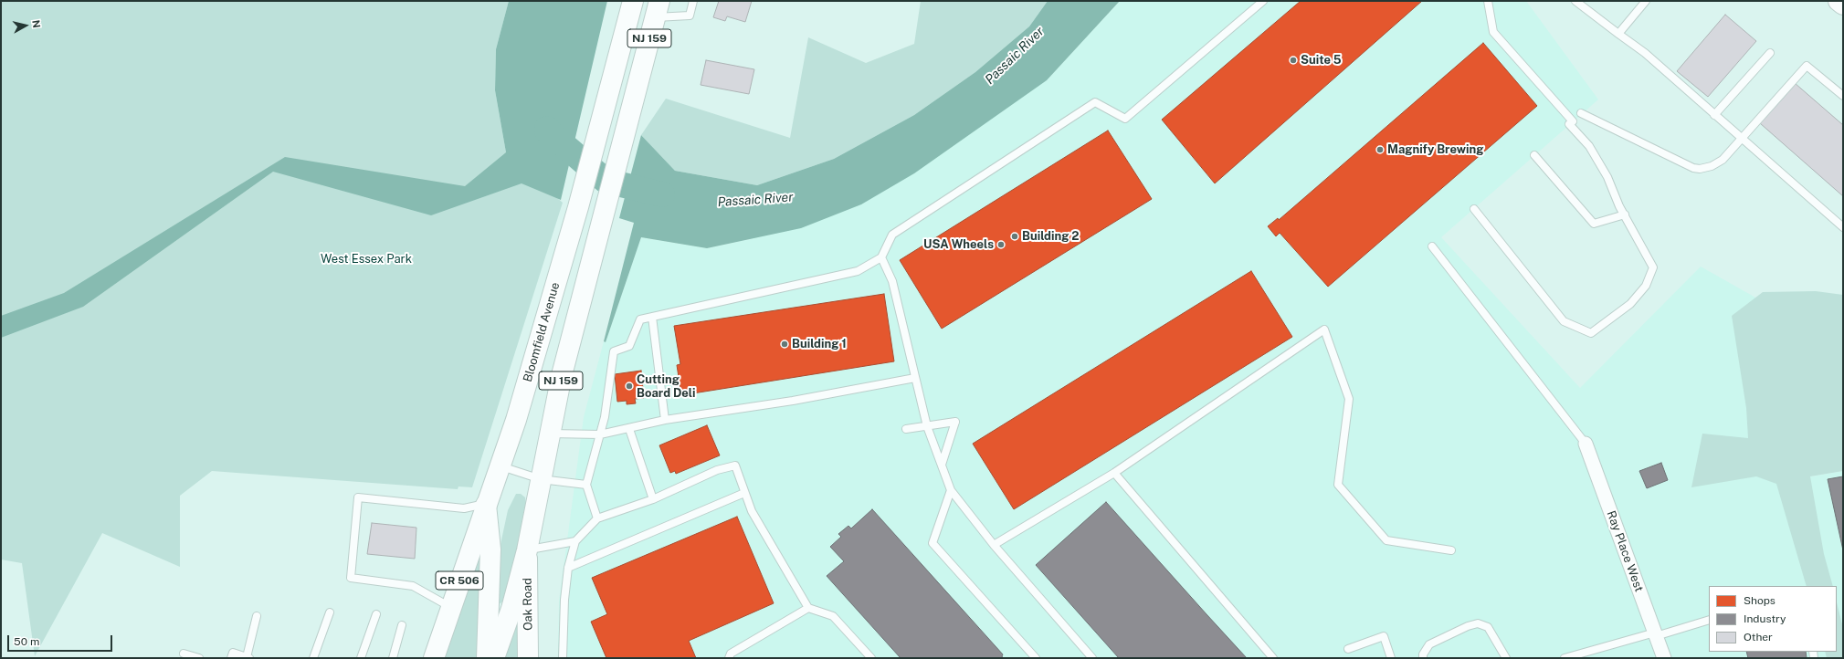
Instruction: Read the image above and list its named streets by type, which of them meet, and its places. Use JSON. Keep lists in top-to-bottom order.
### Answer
{
  "streets": {
    "main road": [
      "NJ 159",
      "Bloomfield Avenue",
      "CR 506",
      "Oak Road"
    ],
    "street": ["Ray Place West"]
  },
  "crossings": [
    ["NJ 159", "Bloomfield Avenue"],
    ["NJ 159", "Oak Road"]
  ],
  "water": ["Passaic River"],
  "parks": ["West Essex Park"],
  "places": [
    "Suite 5",
    "Magnify Brewing",
    "Building 2",
    "USA Wheels",
    "Building 1",
    "Cutting Board Deli"
  ],
  "legend": ["Shops", "Industry", "Other"],
  "scale_bar": "50 m",
  "north": "right"
}
